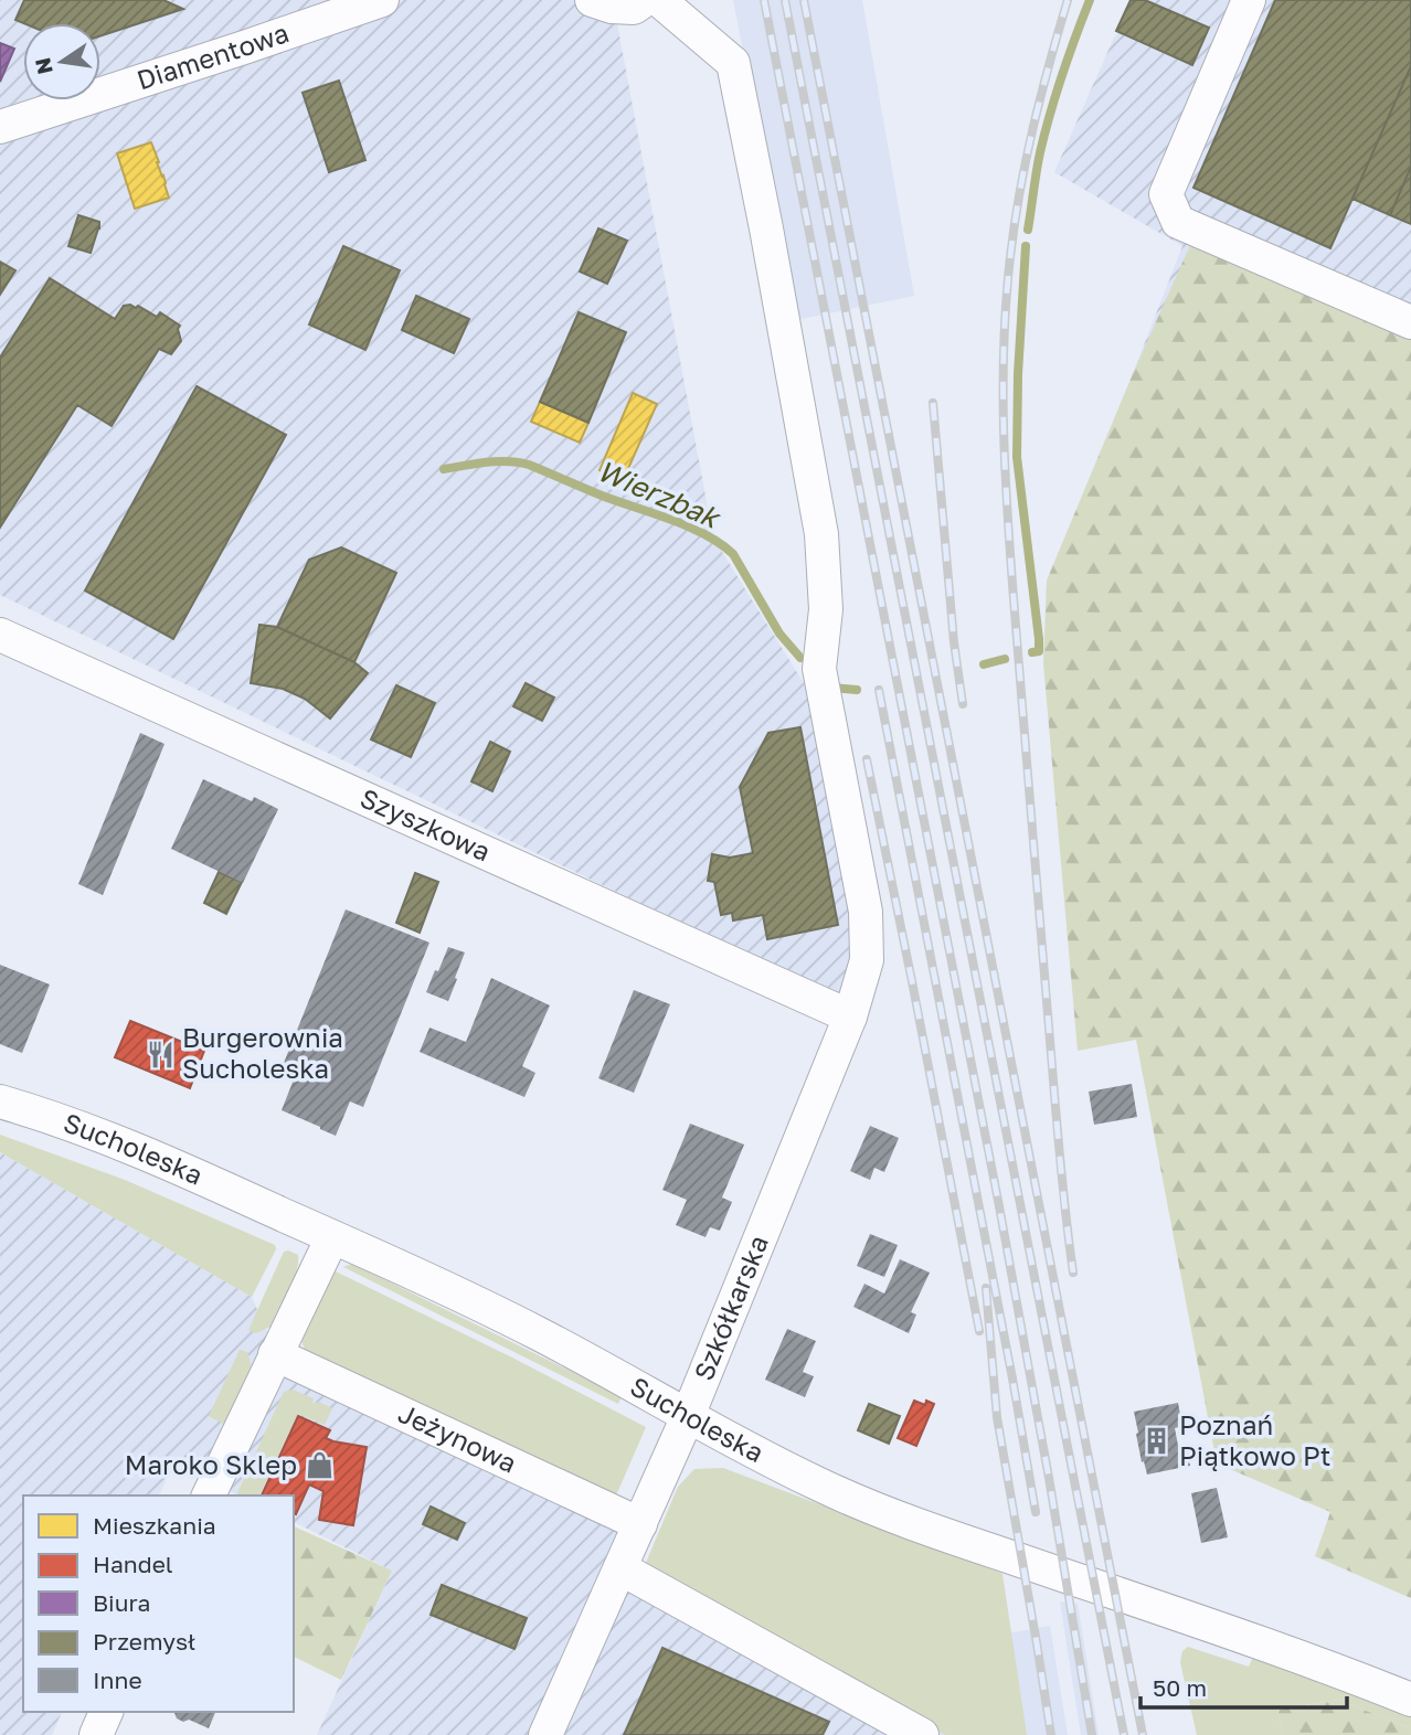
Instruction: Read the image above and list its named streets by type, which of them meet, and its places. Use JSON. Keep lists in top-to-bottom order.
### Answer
{
  "streets": {
    "street": [
      "Diamentowa",
      "Szyszkowa",
      "Sucholeska",
      "Szkółkarska",
      "Jeżynowa"
    ]
  },
  "crossings": [
    ["Szyszkowa", "Szkółkarska"],
    ["Sucholeska", "Szkółkarska"],
    ["Szkółkarska", "Jeżynowa"]
  ],
  "water": ["Wierzbak"],
  "places": {
    "restaurant": ["Burgerownia Sucholeska"],
    "building": ["Poznań Piątkowo Pt"],
    "shop": ["Maroko Sklep"]
  },
  "legend": [
    "Mieszkania",
    "Handel",
    "Biura",
    "Przemysł",
    "Inne"
  ],
  "scale_bar": "50 m",
  "north": "left"
}
